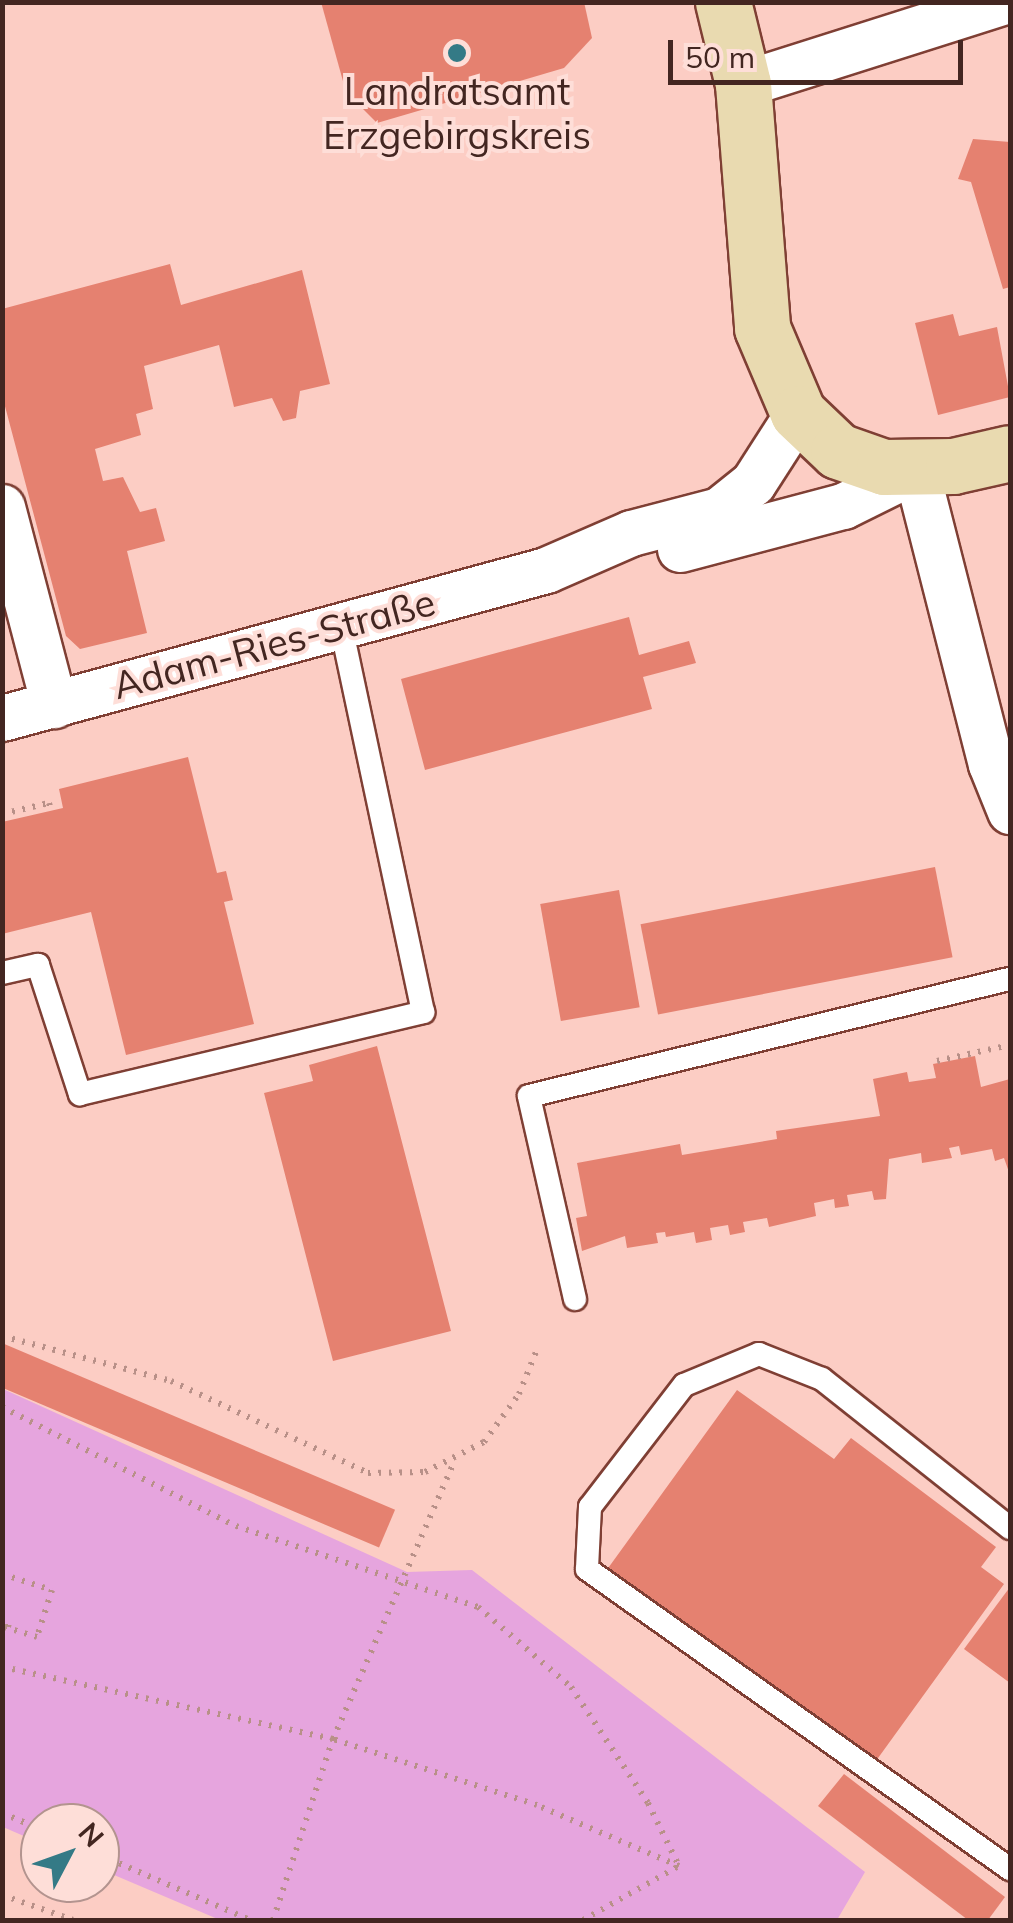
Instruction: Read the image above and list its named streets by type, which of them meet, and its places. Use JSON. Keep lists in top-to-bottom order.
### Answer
{
  "streets": {
    "main road": ["Adam-Ries-Straße"]
  },
  "places": ["Landratsamt Erzgebirgskreis"],
  "scale_bar": "50 m",
  "north": "top right"
}
